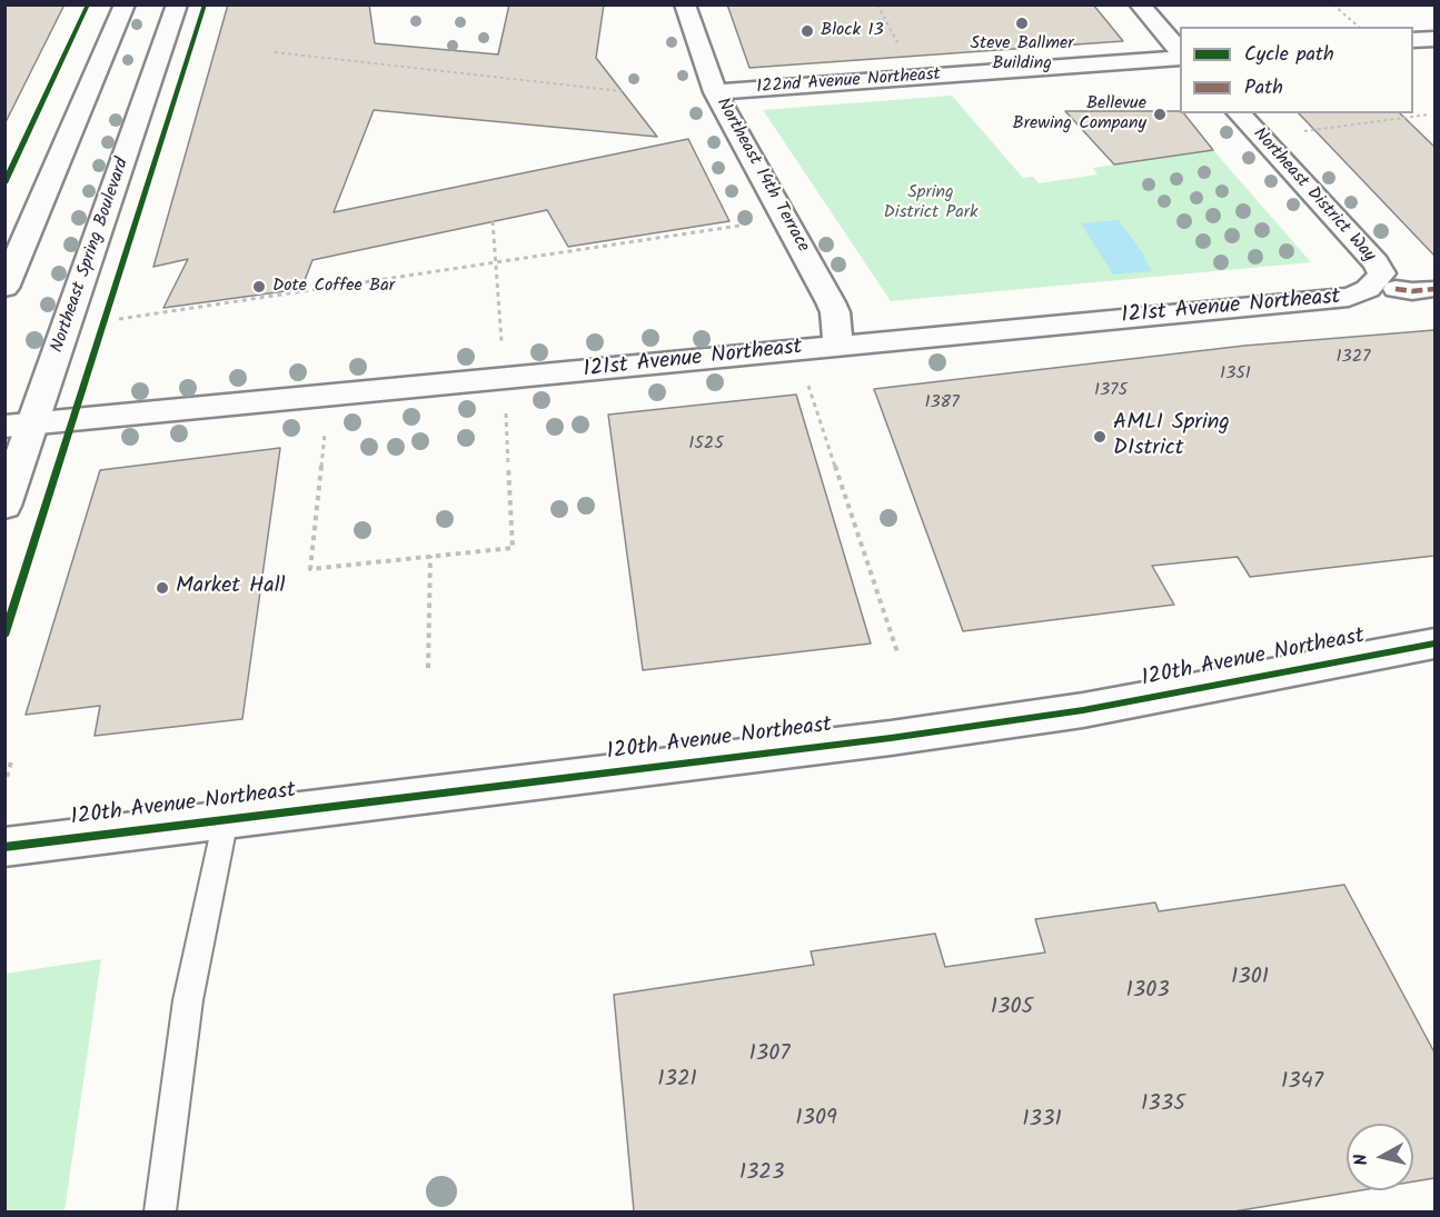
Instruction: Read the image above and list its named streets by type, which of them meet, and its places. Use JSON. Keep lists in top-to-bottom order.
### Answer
{
  "streets": {
    "street": [
      "122nd Avenue Northeast",
      "Northeast 14th Terrace",
      "Northeast District Way",
      "Northeast Spring Boulevard",
      "121st Avenue Northeast",
      "120th Avenue Northeast"
    ]
  },
  "crossings": [
    ["122nd Avenue Northeast", "Northeast 14th Terrace"],
    ["Northeast 14th Terrace", "121st Avenue Northeast"],
    ["Northeast District Way", "121st Avenue Northeast"],
    ["Northeast Spring Boulevard", "121st Avenue Northeast"]
  ],
  "parks": ["Spring District Park"],
  "places": [
    "Steve Ballmer Building",
    "Block 13",
    "Bellevue Brewing Company",
    "Dote Coffee Bar",
    "AMLI Spring DIstrict",
    "Market Hall"
  ],
  "house_numbers": [
    "1327",
    "1351",
    "1375",
    "1387",
    "1525",
    "1301",
    "1303",
    "1305",
    "1307",
    "1321",
    "1347",
    "1335",
    "1309",
    "1331",
    "1323"
  ],
  "legend": ["Cycle path", "Path"],
  "north": "left"
}
